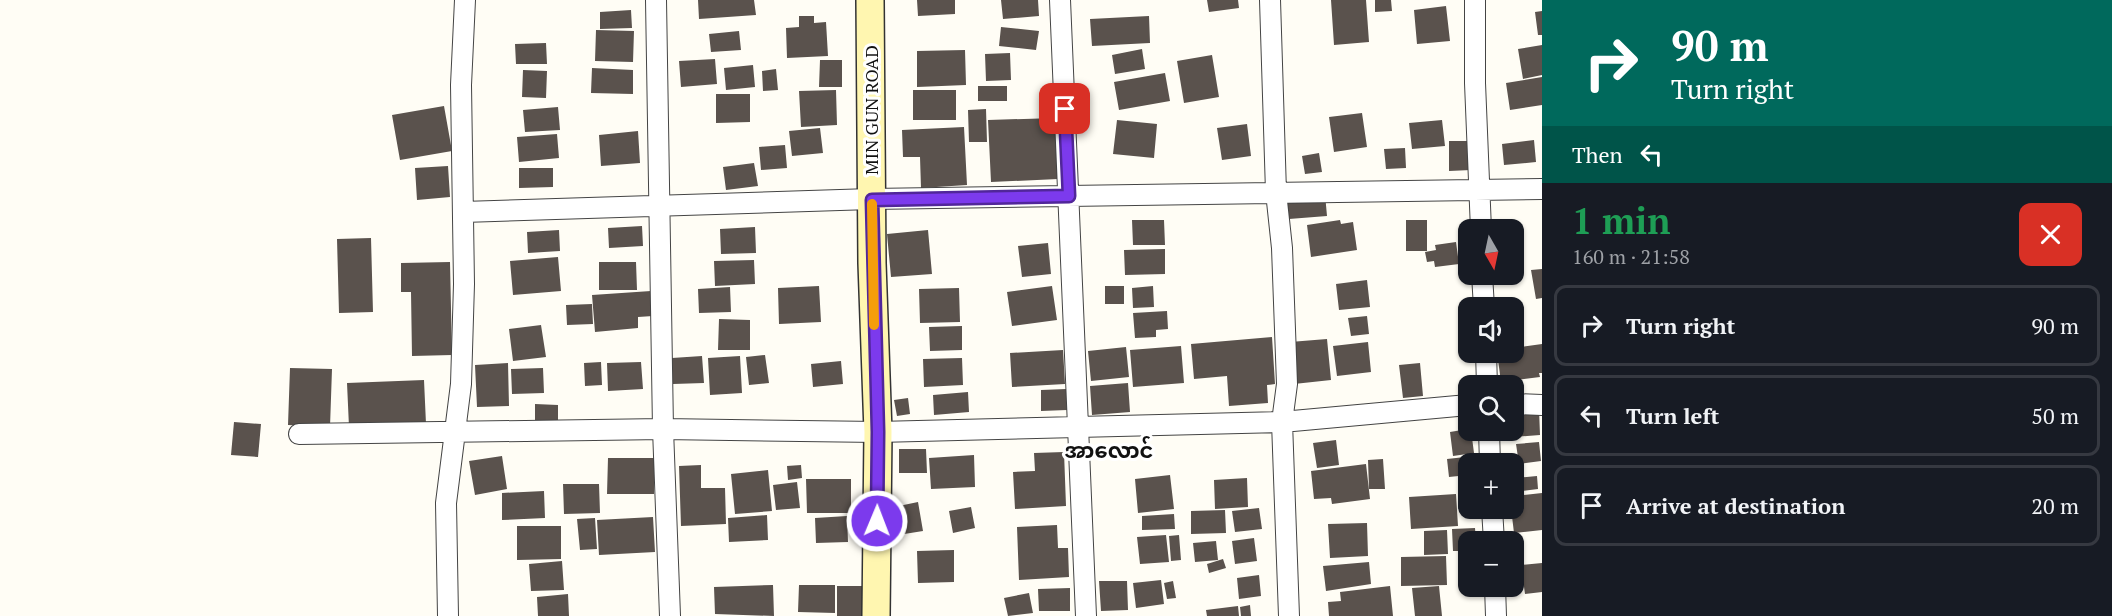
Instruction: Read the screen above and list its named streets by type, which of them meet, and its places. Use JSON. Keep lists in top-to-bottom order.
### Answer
{
  "streets": {
    "street": ["MIN GUN ROAD"]
  },
  "districts": ["အာလောင်"],
  "north": "bottom",
  "page": {
    "turn": ["90 m", "Turn right"],
    "then": "Then",
    "heading": ["1 min", "160 m · 21:58"],
    "map_buttons": ["+", "−"],
    "list": [
      {
        "name": "Turn right",
        "value": "90 m"
      },
      {
        "name": "Turn left",
        "value": "50 m"
      },
      {
        "name": "Arrive at destination",
        "value": "20 m"
      }
    ]
  }
}
